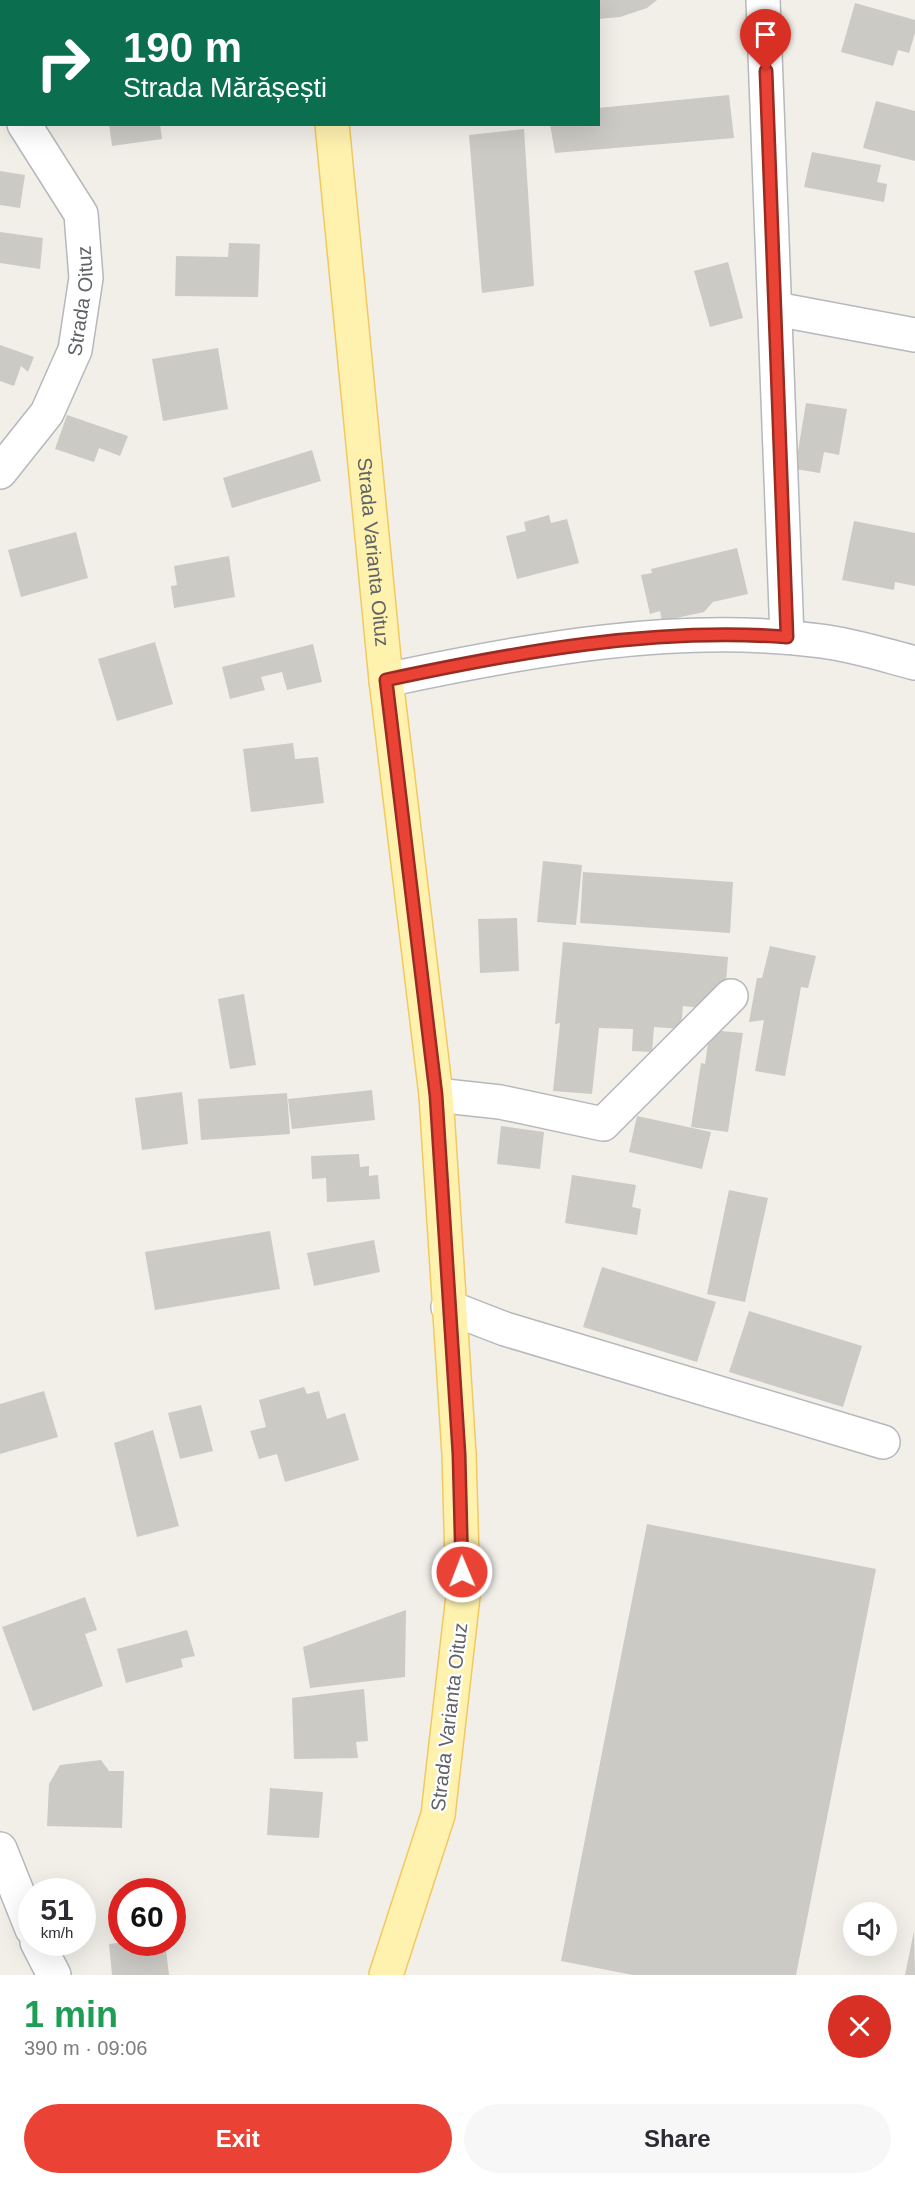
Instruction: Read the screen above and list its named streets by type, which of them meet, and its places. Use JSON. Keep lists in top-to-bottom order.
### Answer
{
  "streets": {
    "main road": ["Strada Varianta Oituz"],
    "street": ["Strada Oituz"]
  },
  "page": {
    "turn": ["190 m", "Strada Mărășești"],
    "speed": "51 km/h",
    "limit": "60",
    "heading": ["1 min", "390 m · 09:06"],
    "buttons": ["Exit", "Share"]
  }
}
